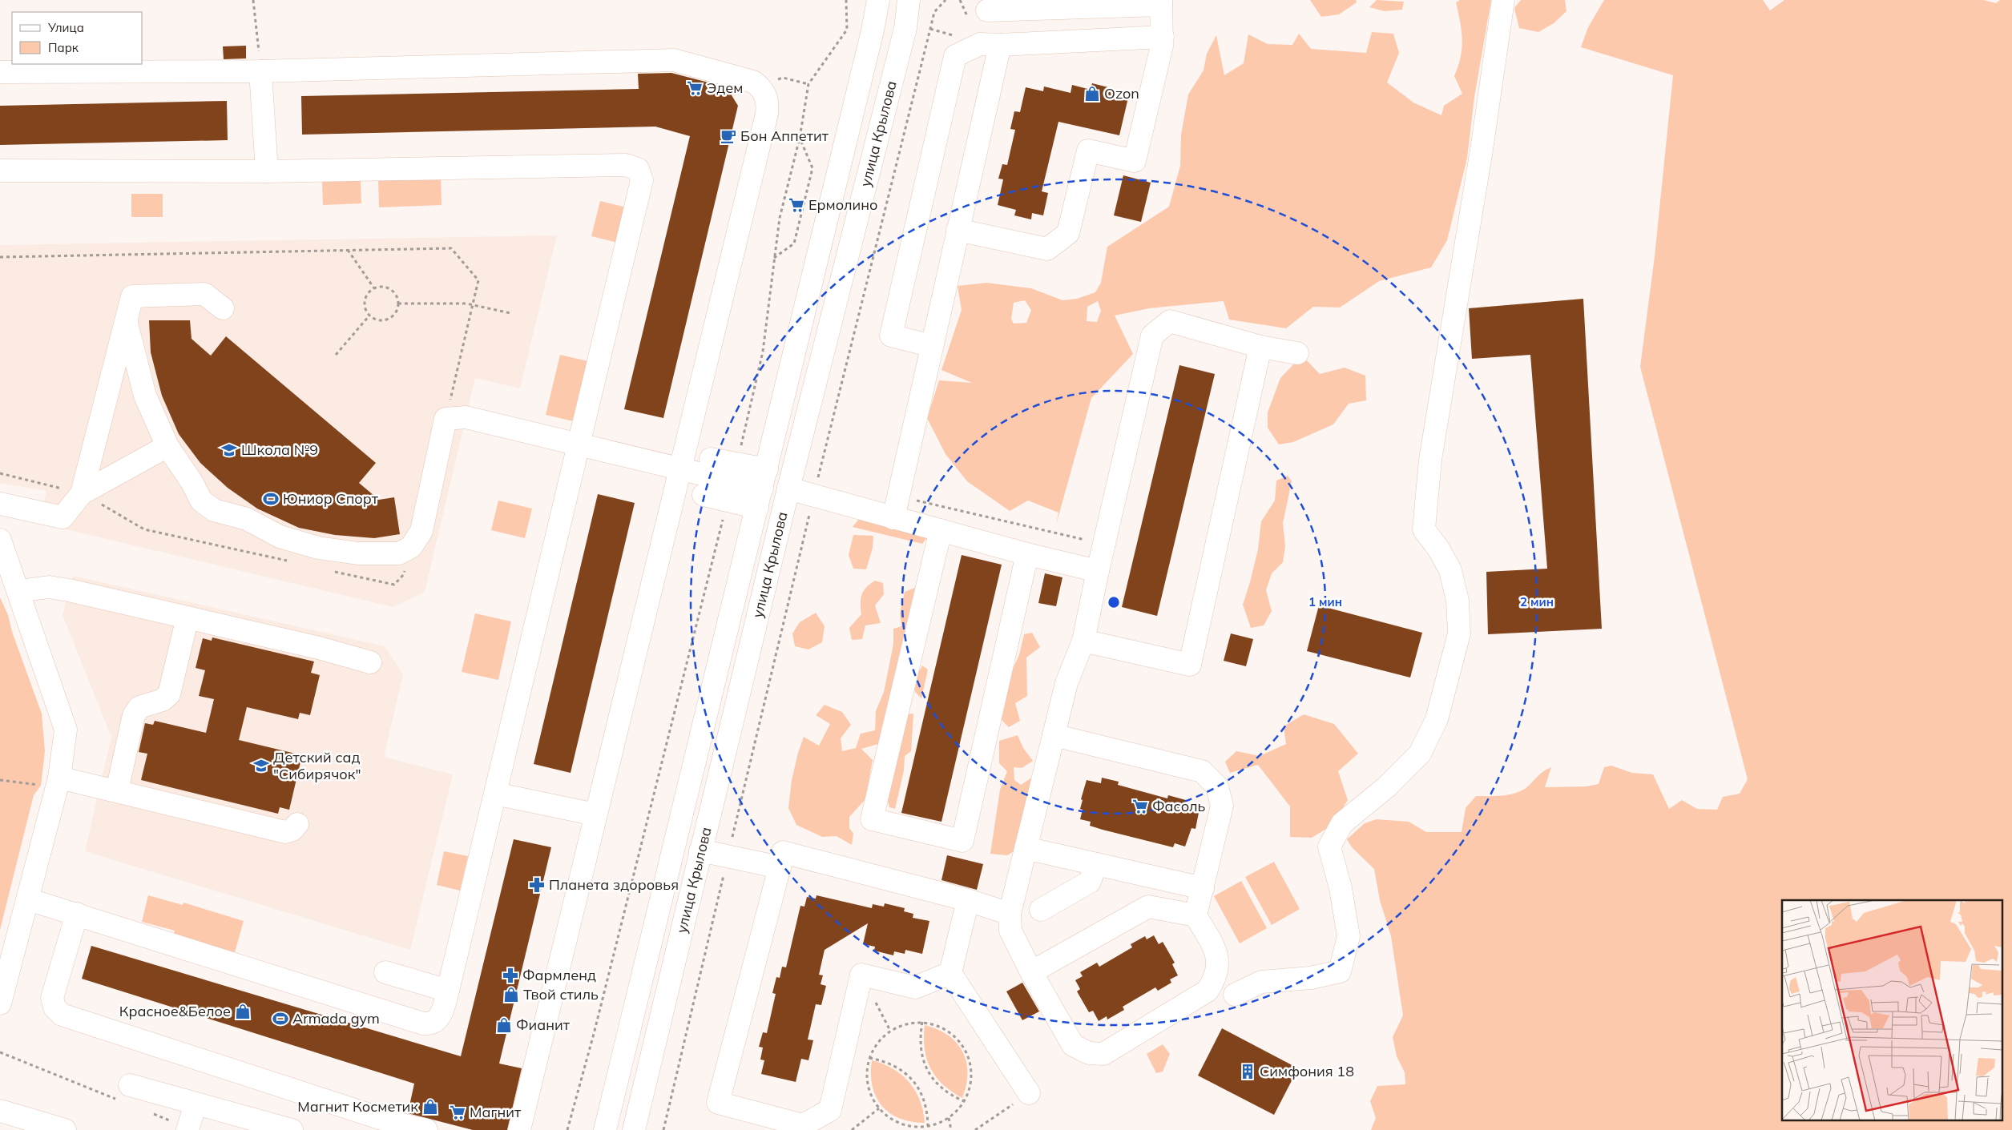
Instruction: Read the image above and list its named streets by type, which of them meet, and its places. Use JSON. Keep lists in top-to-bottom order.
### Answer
{
  "streets": {
    "main road": ["улица Крылова"]
  },
  "places": {
    "supermarket": [
      "Эдем",
      "Ермолино",
      "Фасоль",
      "Магнит"
    ],
    "shop": [
      "Ozon",
      "Твой стиль",
      "Красное&Белое",
      "Фианит",
      "Магнит Косметик"
    ],
    "cafe": ["Бон Аппетит"],
    "school or university": ["Школа №9", "Детский сад \"Сибирячок\""],
    "sports": ["Юниор Спорт", "Armada gym"],
    "pharmacy": ["Планета здоровья", "Фармленд"],
    "building": ["Симфония 18"]
  },
  "legend": ["Улица", "Парк"],
  "rings": ["1 мин", "2 мин"]
}
